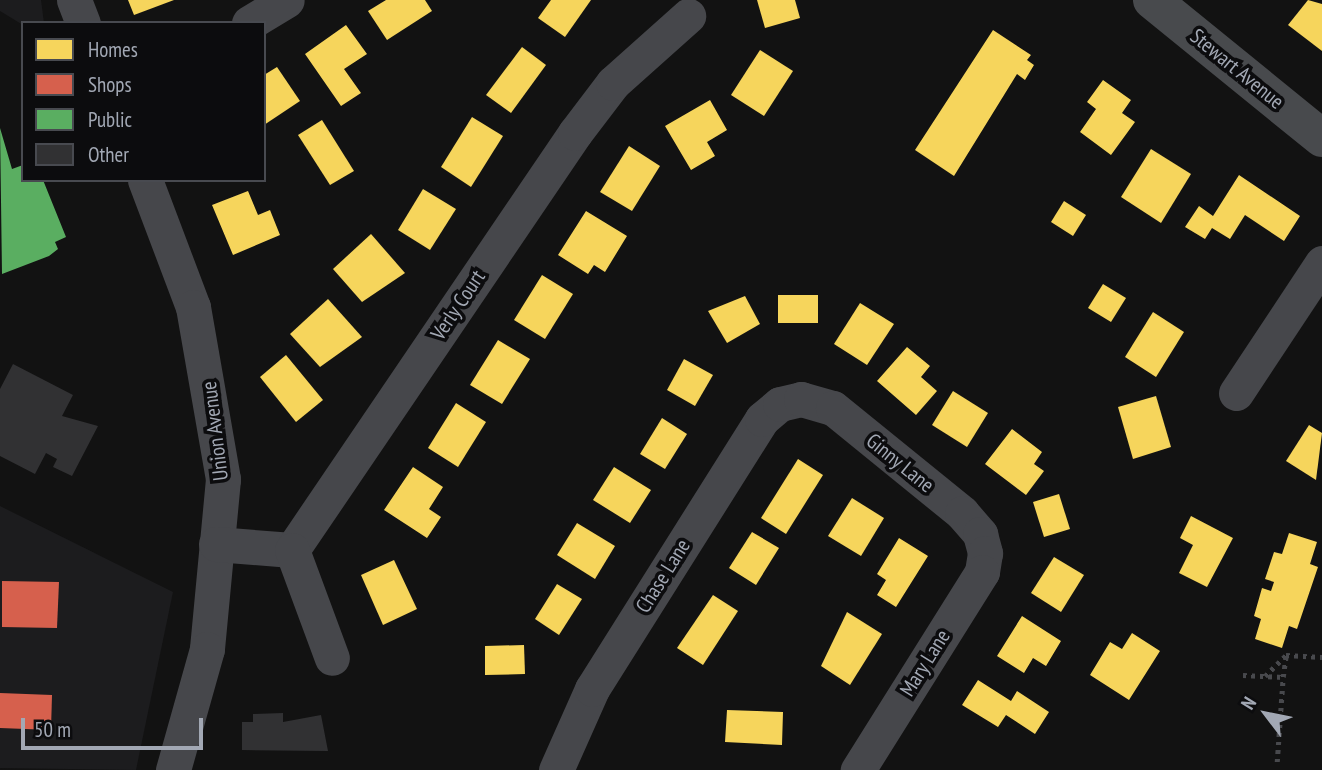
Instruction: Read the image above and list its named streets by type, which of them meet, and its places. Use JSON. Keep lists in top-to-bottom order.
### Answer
{
  "streets": {
    "main road": ["Stewart Avenue"],
    "street": [
      "Verly Court",
      "Union Avenue",
      "Ginny Lane",
      "Chase Lane",
      "Mary Lane"
    ]
  },
  "crossings": [
    ["Ginny Lane", "Chase Lane"],
    ["Ginny Lane", "Mary Lane"]
  ],
  "legend": [
    "Homes",
    "Shops",
    "Public",
    "Other"
  ],
  "scale_bar": "50 m",
  "north": "top left"
}
